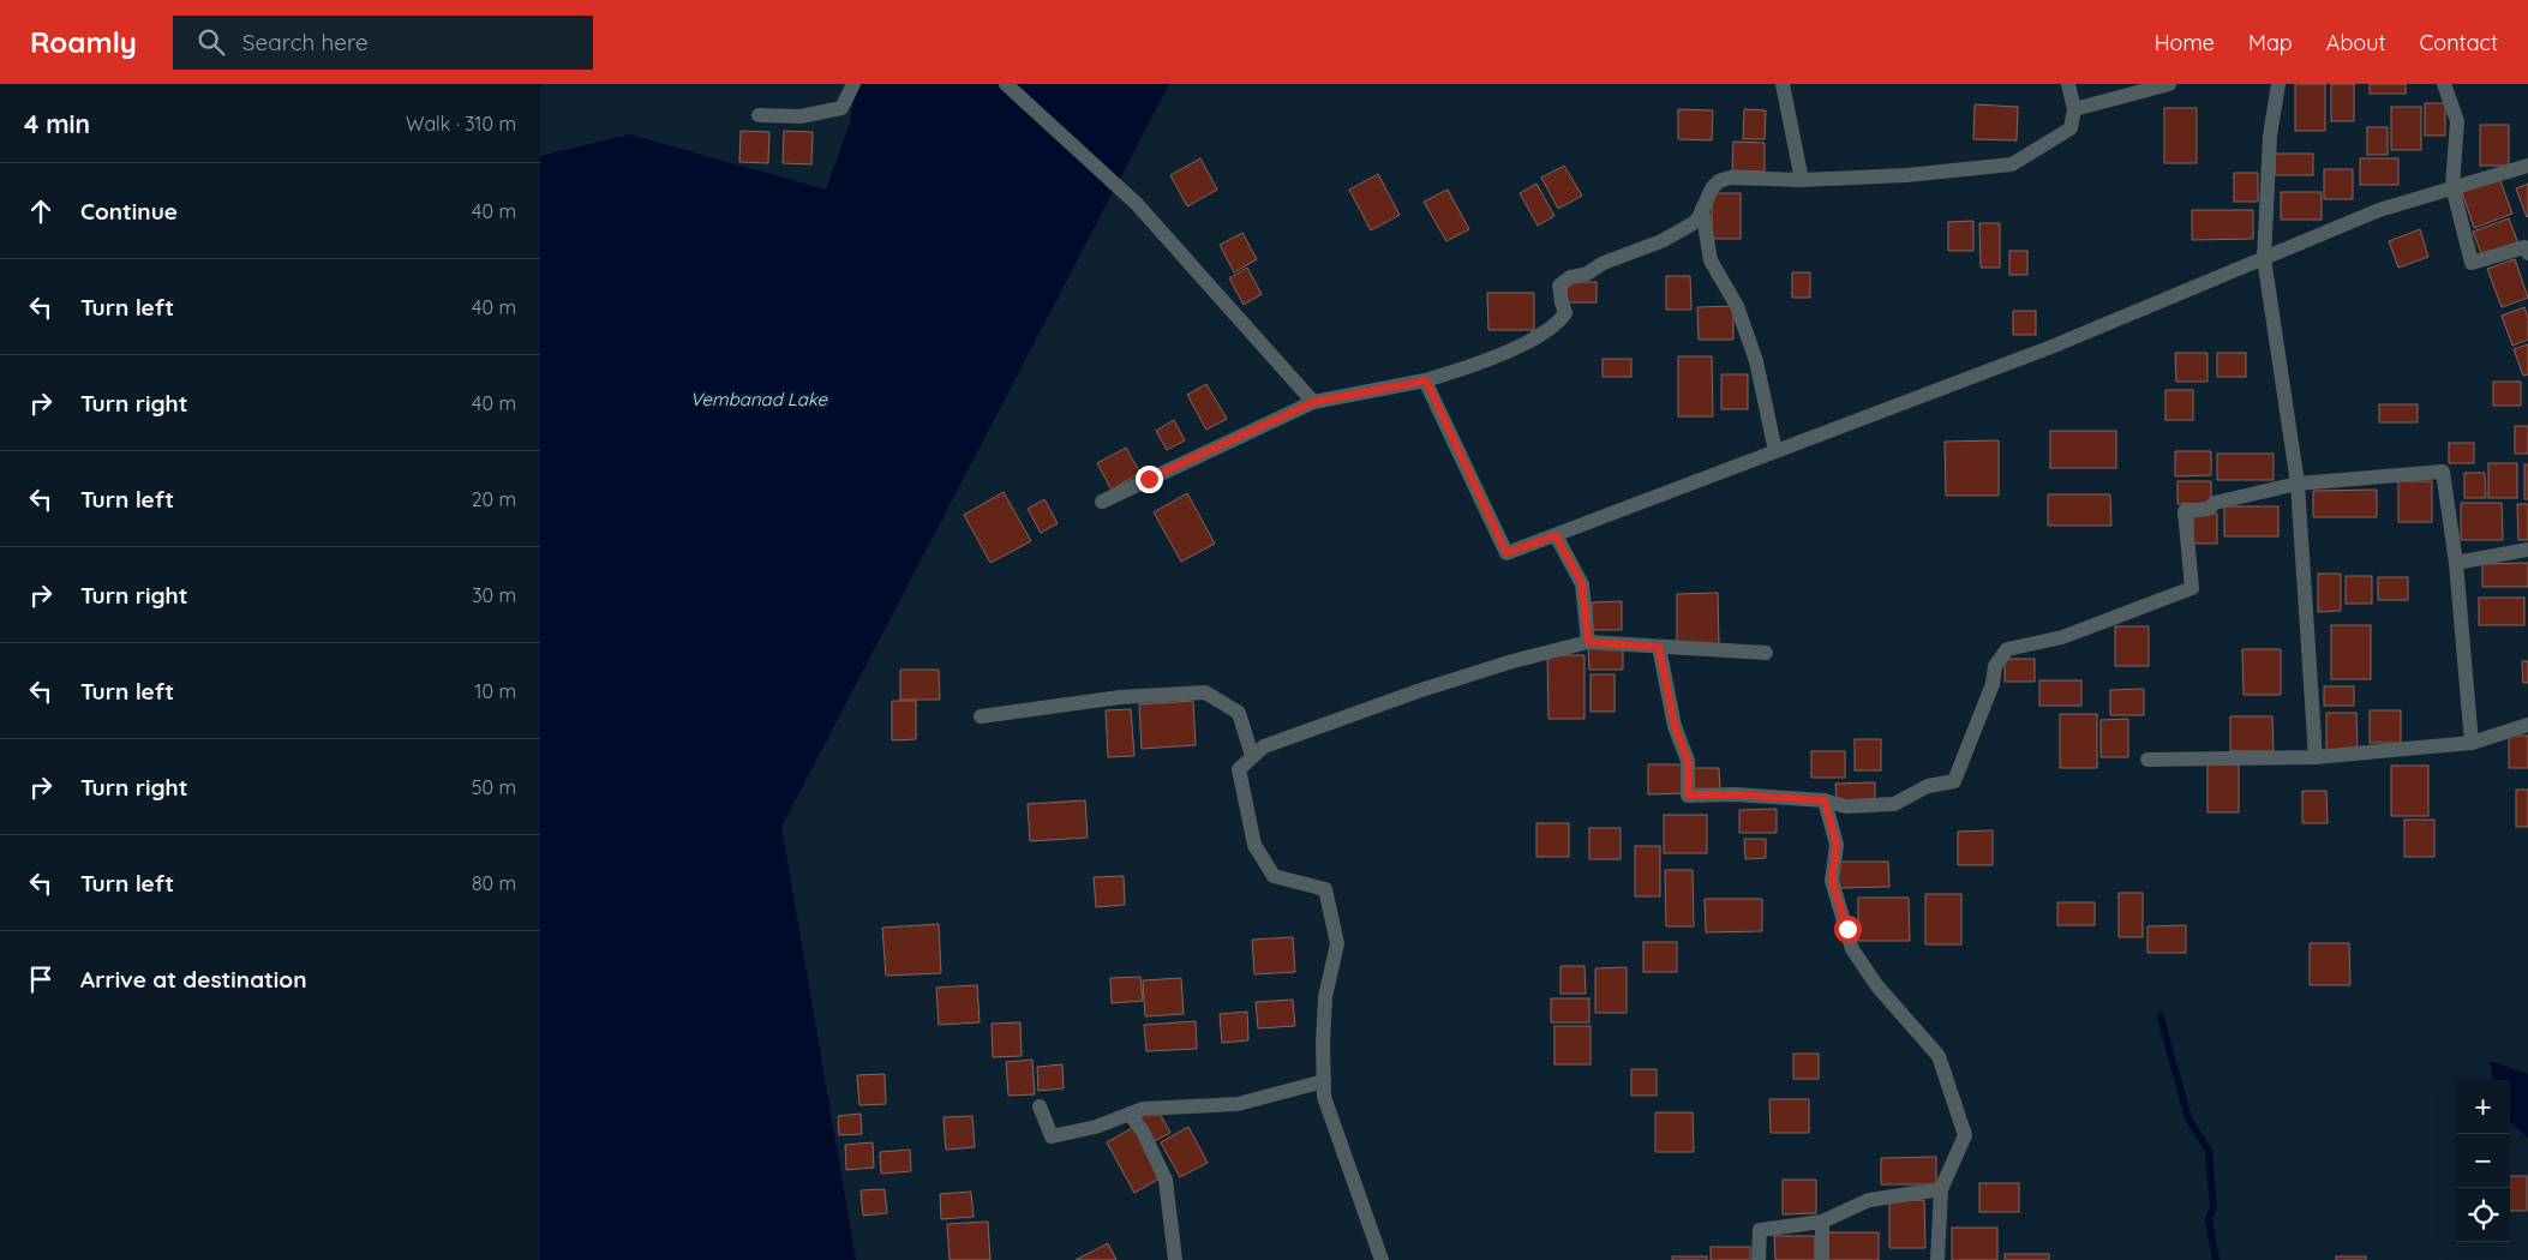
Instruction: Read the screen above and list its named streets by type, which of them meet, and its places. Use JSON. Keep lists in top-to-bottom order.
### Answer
{
  "water": ["Vembanad Lake"],
  "page": {
    "header": "Roamly",
    "search": "Search here",
    "nav": [
      "Home",
      "Map",
      "About",
      "Contact"
    ],
    "heading": ["4 min", "Walk · 310 m"],
    "list": [
      ["Continue", "40 m"],
      ["Turn left", "40 m"],
      ["Turn right", "40 m"],
      ["Turn left", "20 m"],
      ["Turn right", "30 m"],
      ["Turn left", "10 m"],
      ["Turn right", "50 m"],
      ["Turn left", "80 m"],
      "Arrive at destination"
    ],
    "map_buttons": ["+", "−"]
  }
}
